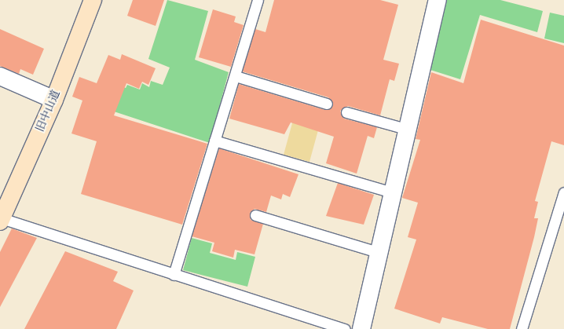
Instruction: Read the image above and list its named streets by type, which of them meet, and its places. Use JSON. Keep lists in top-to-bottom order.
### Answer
{
  "streets": {
    "main road": ["旧中山道"]
  }
}
